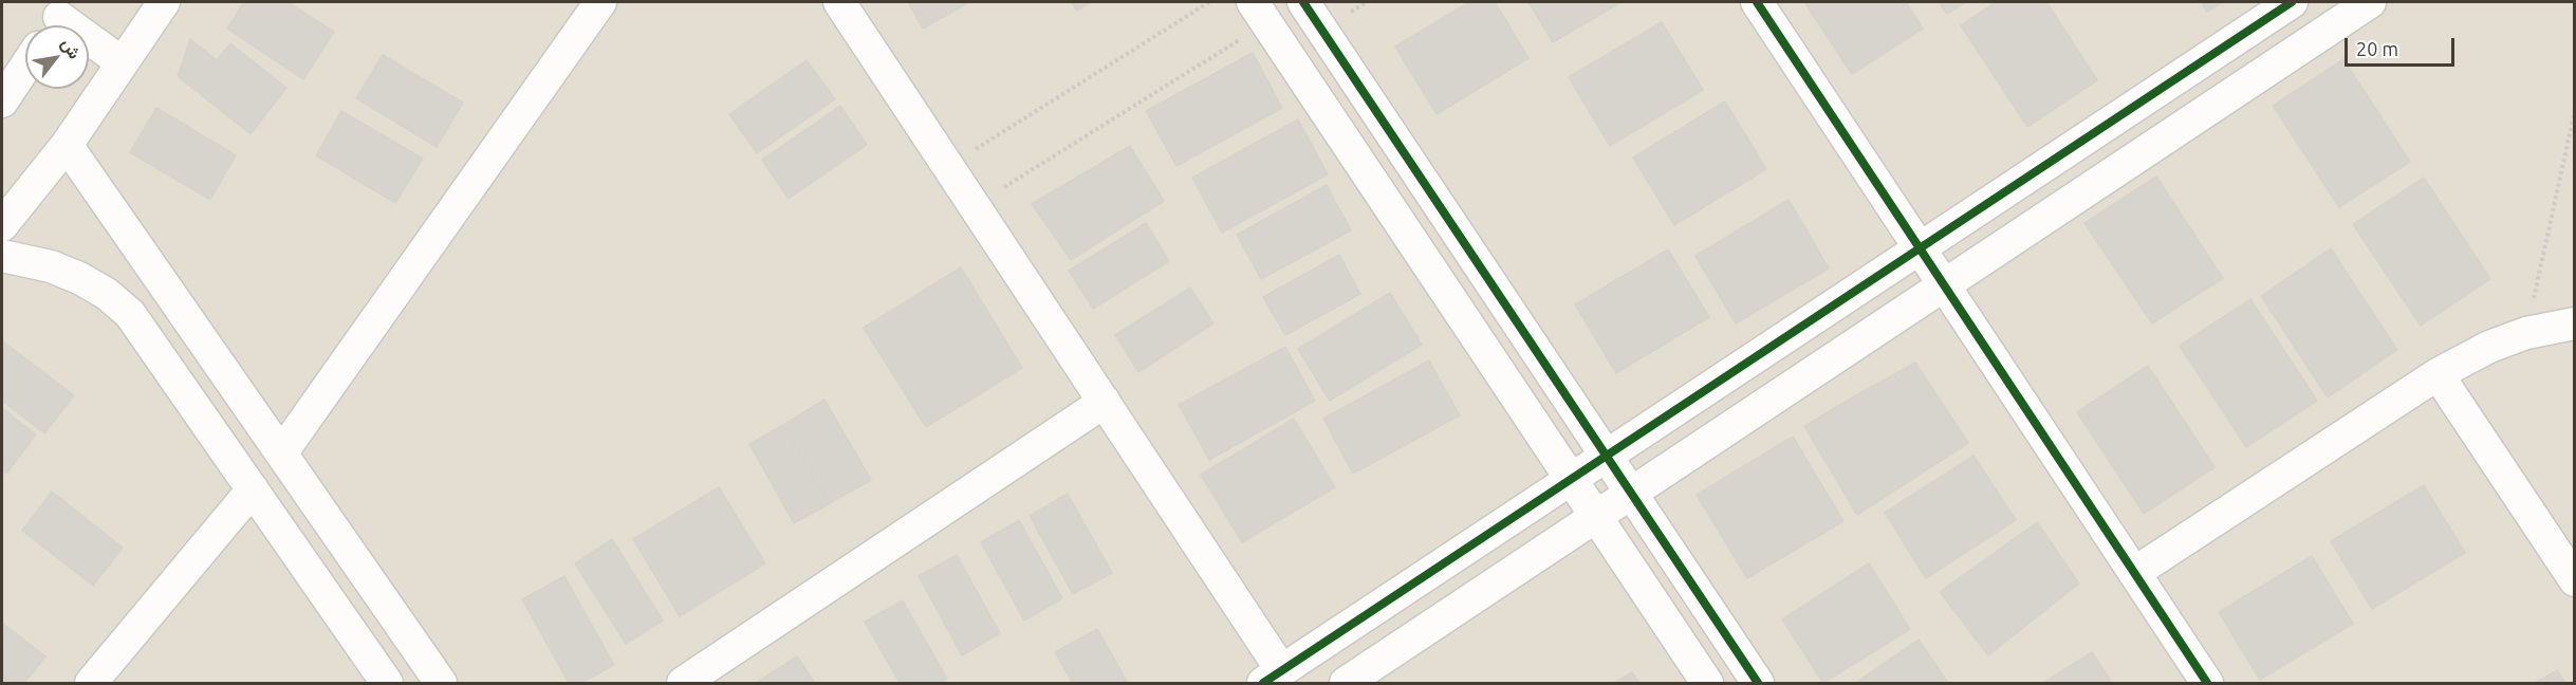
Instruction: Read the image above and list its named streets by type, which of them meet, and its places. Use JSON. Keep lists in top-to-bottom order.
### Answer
{
  "scale_bar": "20 m",
  "north": "top right"
}
